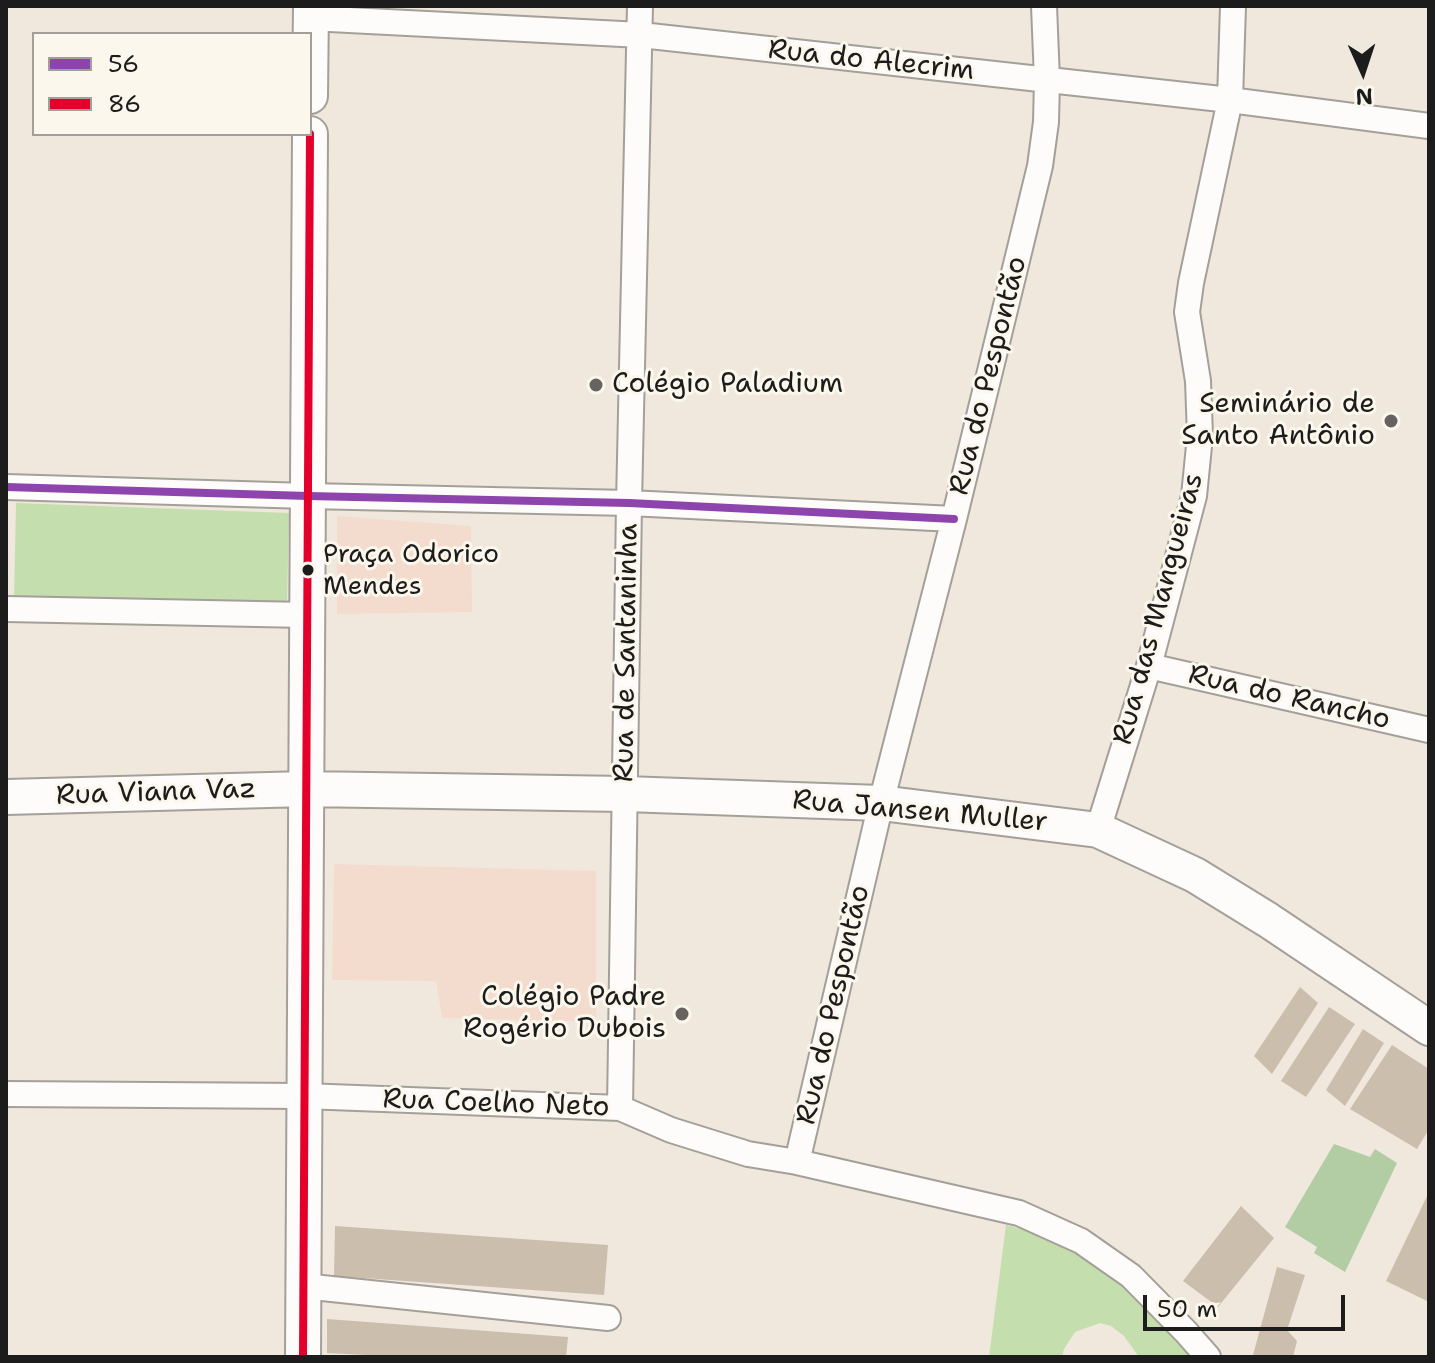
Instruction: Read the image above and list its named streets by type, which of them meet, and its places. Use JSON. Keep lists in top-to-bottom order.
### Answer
{
  "streets": {
    "street": [
      "Rua do Alecrim",
      "Rua do Pespontão",
      "Rua das Mangueiras",
      "Rua de Santaninha",
      "Rua do Rancho",
      "Rua Viana Vaz",
      "Rua Jansen Muller",
      "Rua Coelho Neto"
    ]
  },
  "crossings": [
    ["Rua do Alecrim", "Rua do Pespontão"],
    ["Rua do Alecrim", "Rua das Mangueiras"],
    ["Rua do Alecrim", "Rua de Santaninha"],
    ["Rua do Pespontão", "Rua Jansen Muller"],
    ["Rua do Pespontão", "Rua Coelho Neto"],
    ["Rua das Mangueiras", "Rua do Rancho"],
    ["Rua das Mangueiras", "Rua Jansen Muller"],
    ["Rua de Santaninha", "Rua Jansen Muller"],
    ["Rua de Santaninha", "Rua Coelho Neto"],
    ["Rua Viana Vaz", "Rua Jansen Muller"]
  ],
  "places": [
    "Colégio Paladium",
    "Seminário de Santo Antônio",
    "Praça Odorico Mendes",
    "Colégio Padre Rogério Dubois"
  ],
  "lines": ["transit line 86", "transit line 56"],
  "legend": ["56", "86"],
  "scale_bar": "50 m",
  "north": "bottom"
}
